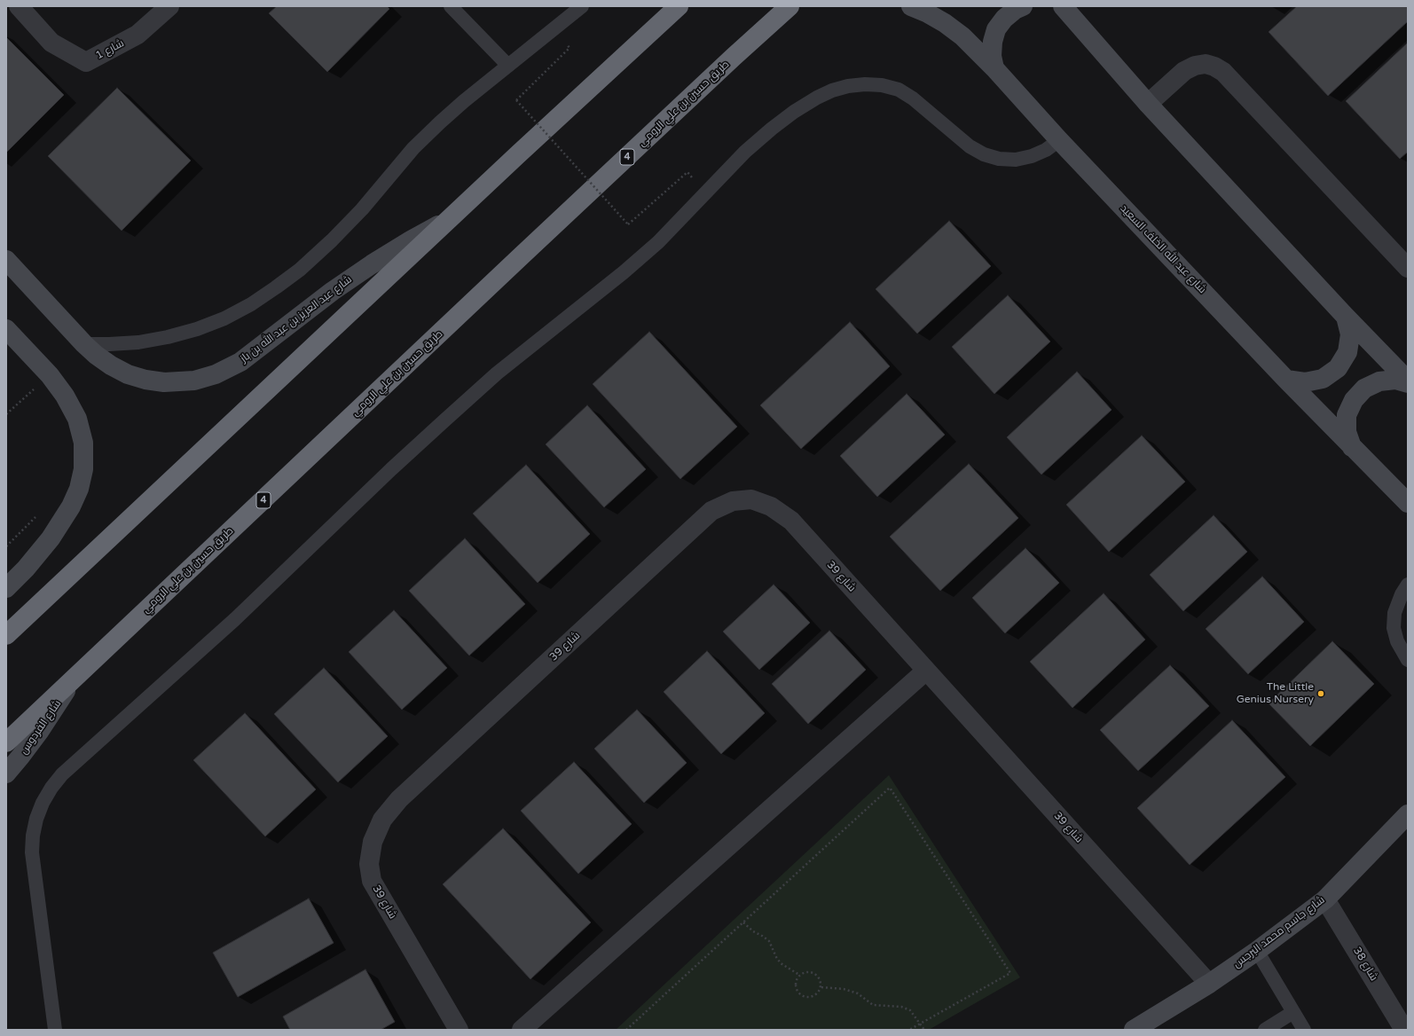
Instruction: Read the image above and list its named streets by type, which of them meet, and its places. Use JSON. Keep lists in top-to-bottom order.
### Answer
{
  "streets": {
    "highway": ["طريق حسين بن علي الرومي", "4"],
    "main road": [
      "شارع عبد الله الخلف السعيد",
      "شارع عبد العزيز بن عبد الله بن باز",
      "شارع الفردوس",
      "شارع جاسم محمد البرجس"
    ],
    "street": ["شارع 1", "شارع 39", "شارع 38"]
  },
  "crossings": [
    ["طريق حسين بن علي الرومي", "شارع الفردوس"],
    ["شارع 39", "شارع جاسم محمد البرجس"],
    ["شارع جاسم محمد البرجس", "شارع 38"]
  ],
  "places": ["The Little Genius Nursery"]
}
